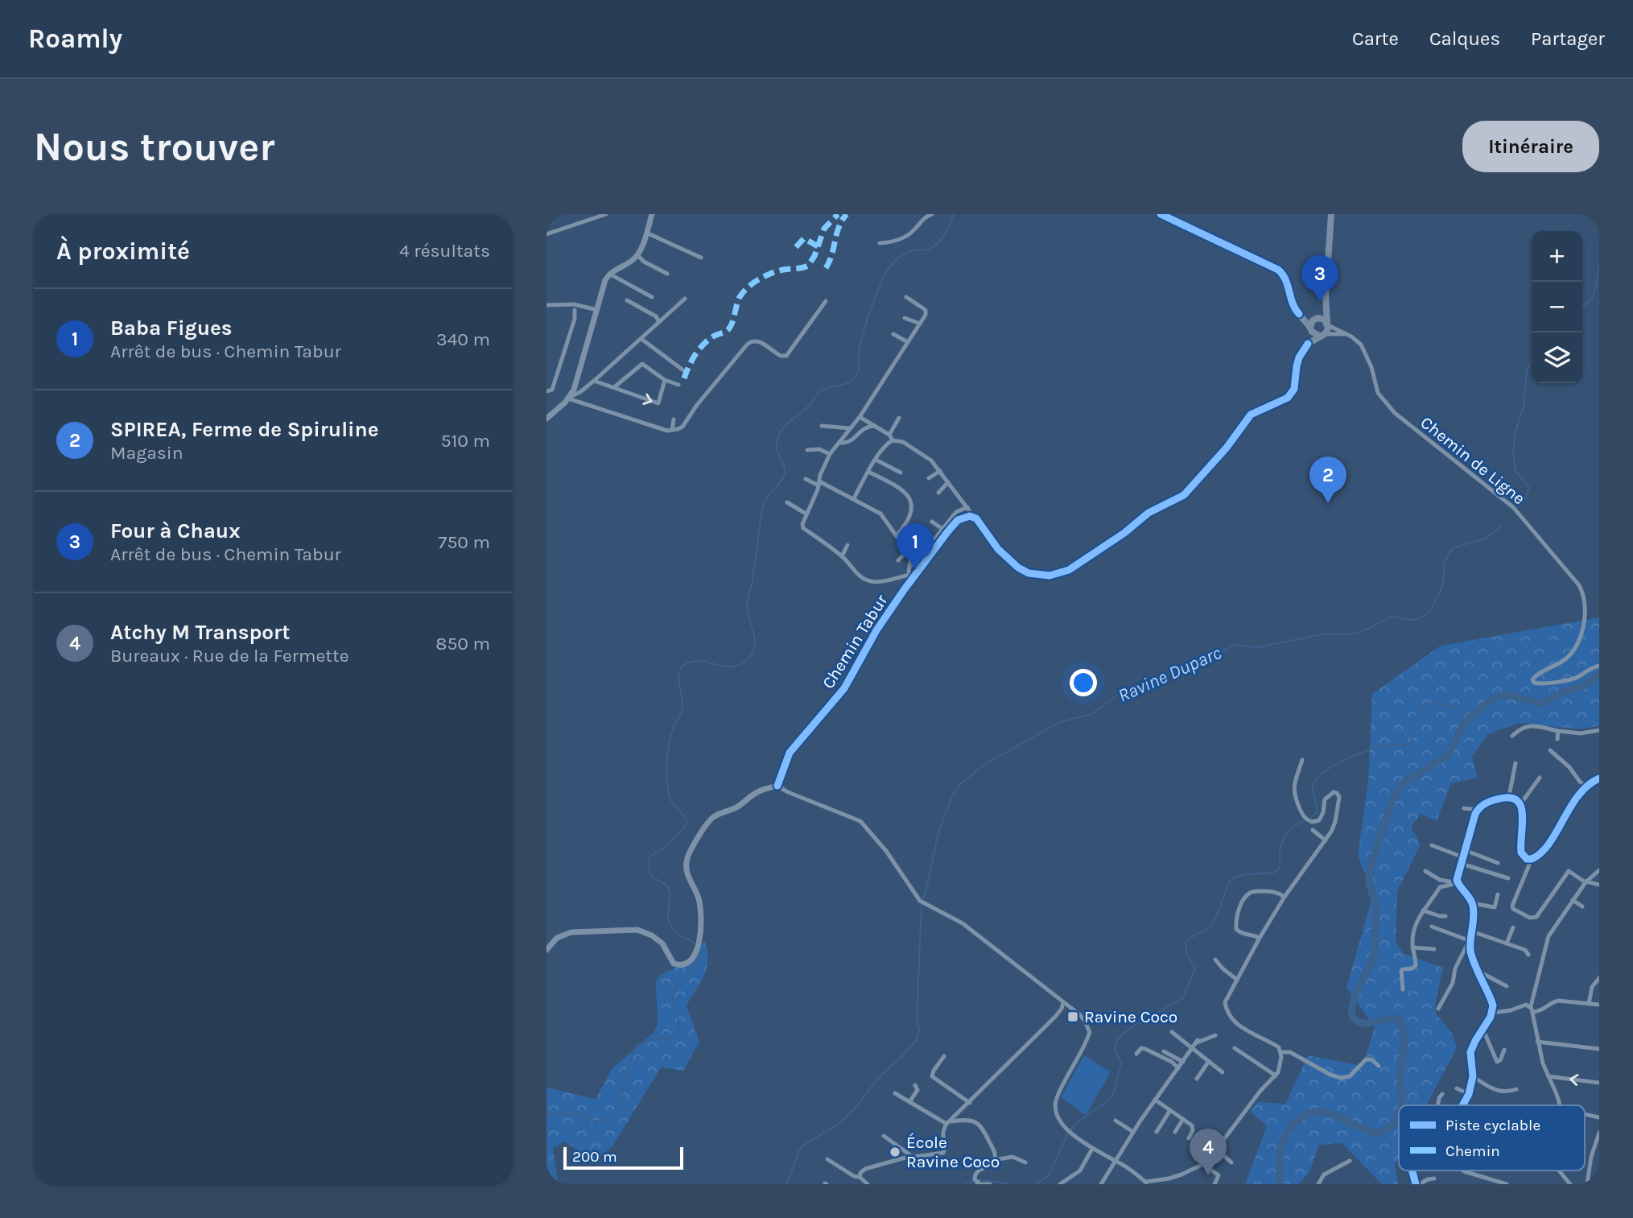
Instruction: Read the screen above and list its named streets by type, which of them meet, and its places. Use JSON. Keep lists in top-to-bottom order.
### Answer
{
  "streets": {
    "street": ["Chemin de Ligne", "Chemin Tabur"]
  },
  "water": ["Ravine Duparc"],
  "places": {
    "transit": ["Ravine Coco"],
    "other": ["École Ravine Coco"]
  },
  "legend": ["Piste cyclable", "Chemin"],
  "scale_bar": "200 m",
  "page": {
    "header": "Roamly",
    "nav": ["Carte", "Calques", "Partager"],
    "buttons": "Itinéraire",
    "title": "Nous trouver",
    "heading": ["À proximité", "4 résultats"],
    "map_buttons": ["+", "−"],
    "pins": [
      "3",
      "2",
      "1",
      "4"
    ],
    "list": [
      {
        "mark": "1",
        "name": "Baba Figues",
        "note": "Arrêt de bus · Chemin Tabur",
        "value": "340 m"
      },
      {
        "mark": "2",
        "name": "SPIREA, Ferme de Spiruline",
        "note": "Magasin",
        "value": "510 m"
      },
      {
        "mark": "3",
        "name": "Four à Chaux",
        "note": "Arrêt de bus · Chemin Tabur",
        "value": "750 m"
      },
      {
        "mark": "4",
        "name": "Atchy M Transport",
        "note": "Bureaux · Rue de la Fermette",
        "value": "850 m"
      }
    ],
    "scale": "200 m"
  }
}
